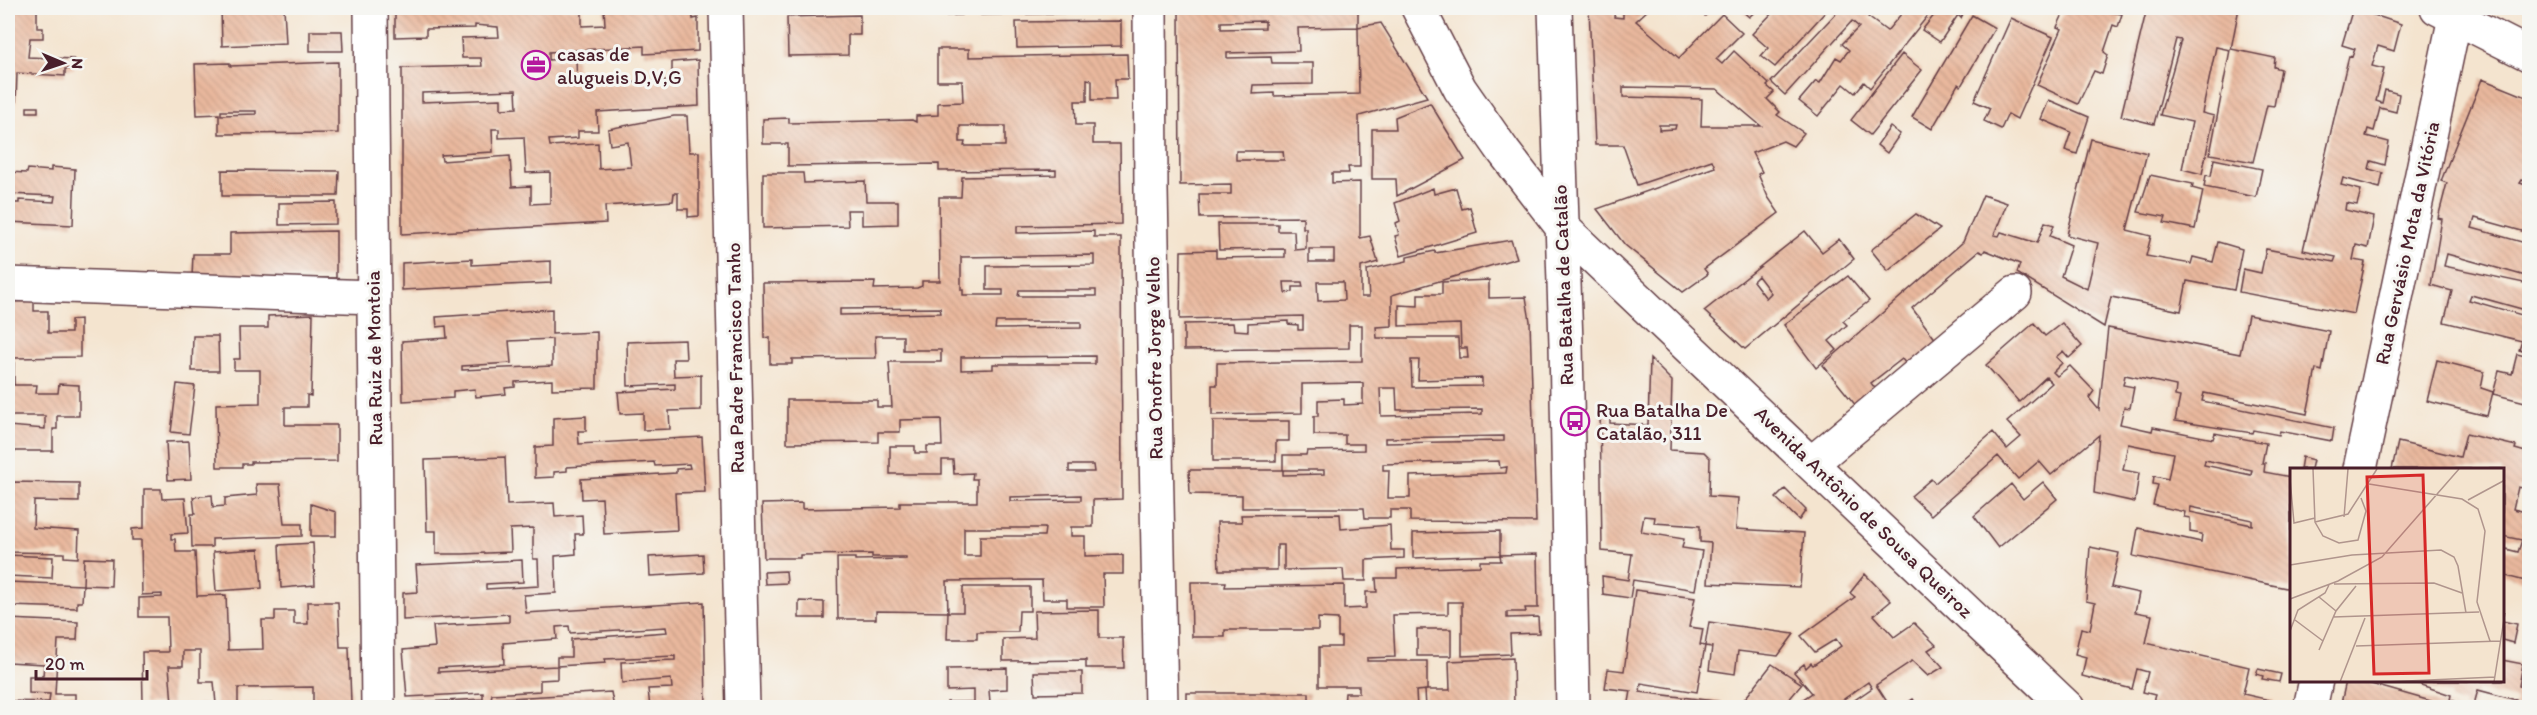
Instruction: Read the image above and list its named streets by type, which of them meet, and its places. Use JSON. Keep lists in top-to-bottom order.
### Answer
{
  "streets": {
    "street": [
      "Rua Gervásio Mota da Vitória",
      "Rua Batalha de Catalão",
      "Rua Ruiz de Montoia",
      "Rua Padre Francisco Tanho",
      "Rua Onofre Jorge Velho",
      "Avenida Antônio de Sousa Queiroz"
    ]
  },
  "crossings": [
    ["Rua Batalha de Catalão", "Avenida Antônio de Sousa Queiroz"]
  ],
  "places": {
    "office": ["casas de alugueis D,V,G"],
    "bus stop": ["Rua Batalha De Catalão, 311"]
  },
  "scale_bar": "20 m",
  "north": "right"
}
